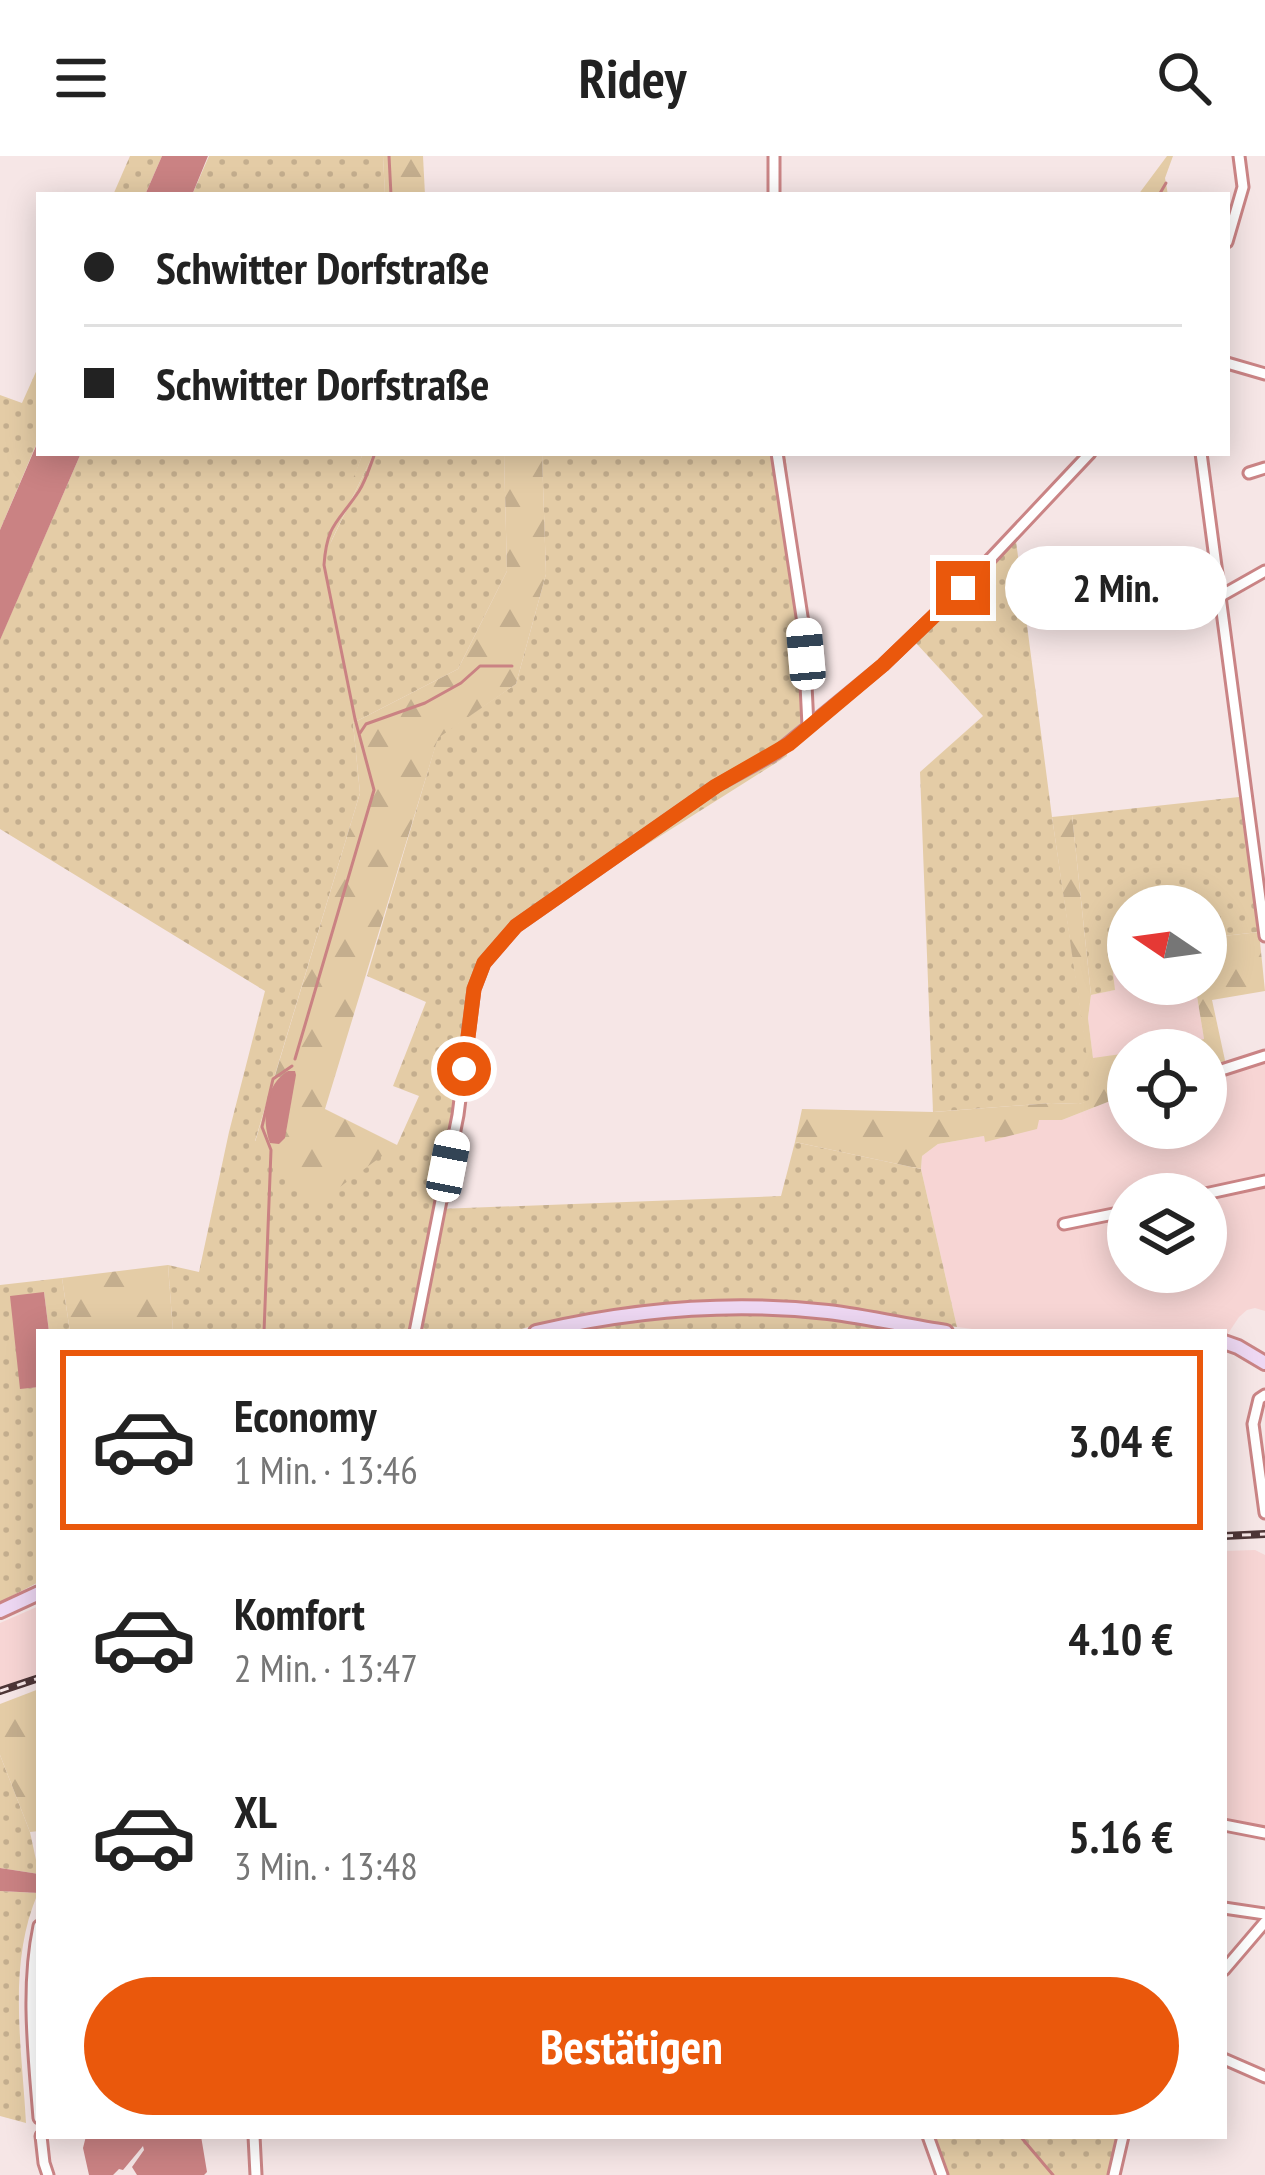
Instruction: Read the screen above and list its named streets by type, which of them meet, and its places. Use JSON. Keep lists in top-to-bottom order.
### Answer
{
  "north": "left",
  "page": {
    "header": "Ridey",
    "banner": ["Schwitter Dorfstraße", "Schwitter Dorfstraße"],
    "bubble": "2 Min.",
    "list": [
      {
        "name": "Economy",
        "note": "1 Min. · 13:46",
        "value": "3.04 €"
      },
      {
        "name": "Komfort",
        "note": "2 Min. · 13:47",
        "value": "4.10 €"
      },
      {
        "name": "XL",
        "note": "3 Min. · 13:48",
        "value": "5.16 €"
      }
    ],
    "buttons": "Bestätigen"
  }
}
